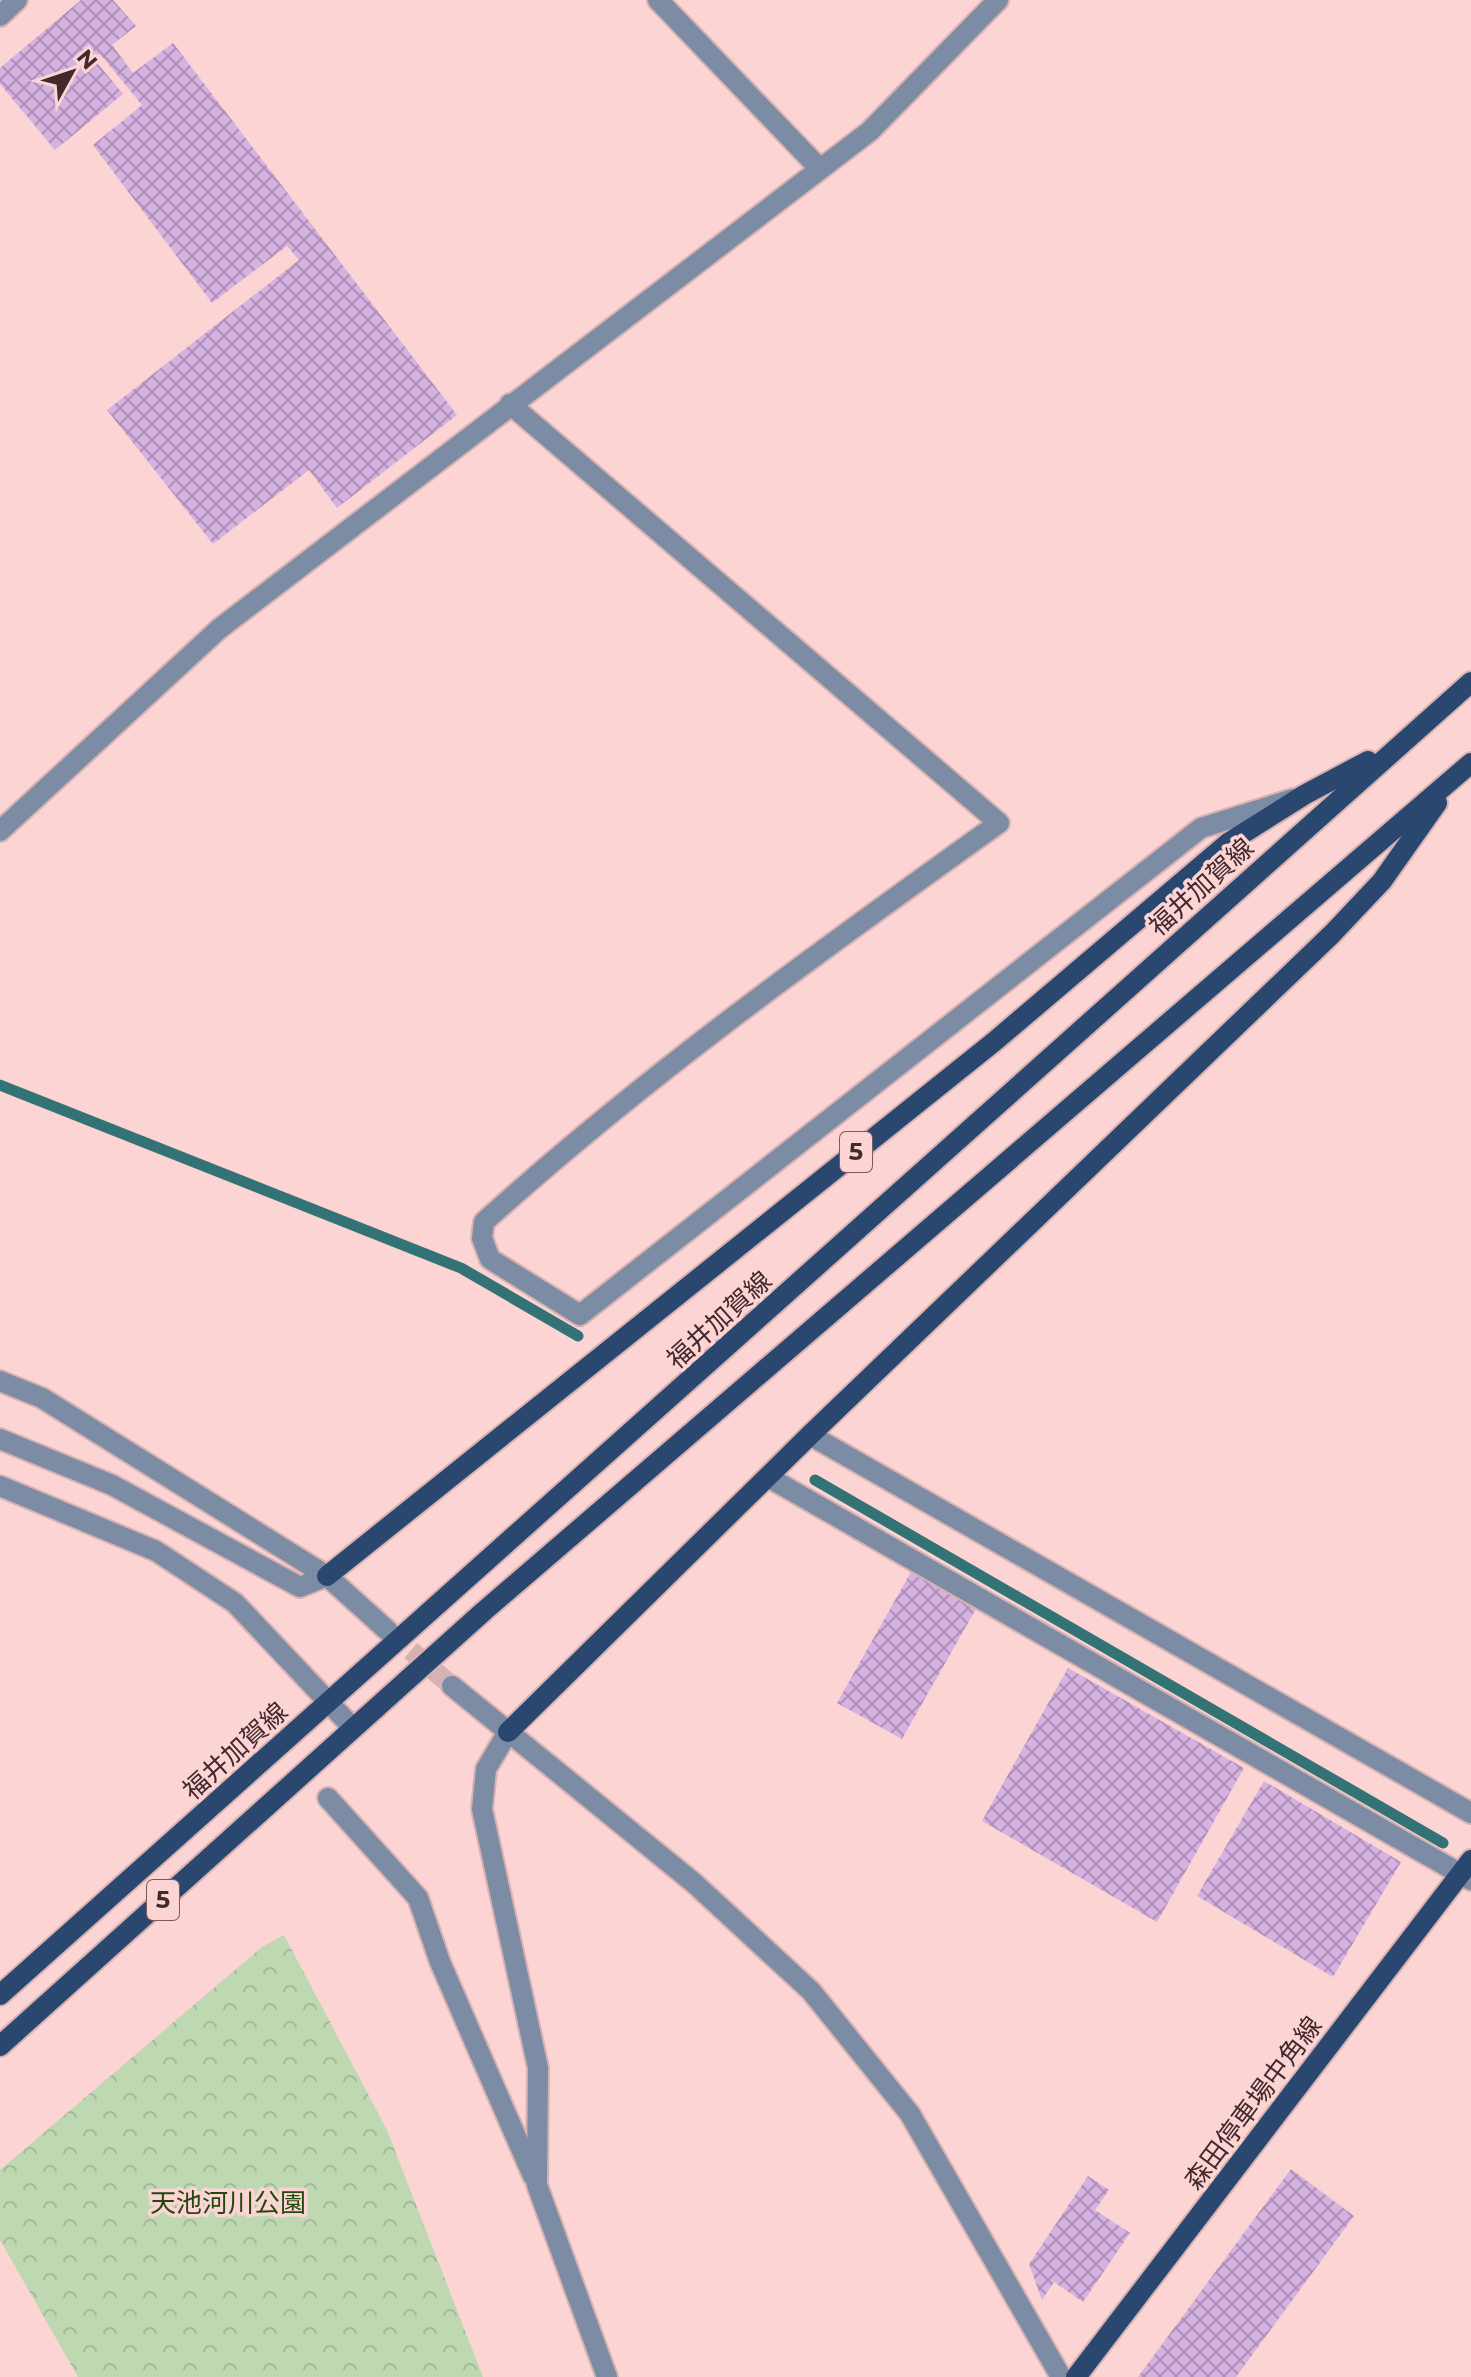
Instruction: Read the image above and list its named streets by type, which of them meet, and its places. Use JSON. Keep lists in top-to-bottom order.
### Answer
{
  "streets": {
    "main road": ["福井加賀線", "5", "森田停車場中角線"]
  },
  "crossings": [
    ["福井加賀線", "5"]
  ],
  "parks": ["天池河川公園"],
  "north": "top right"
}
